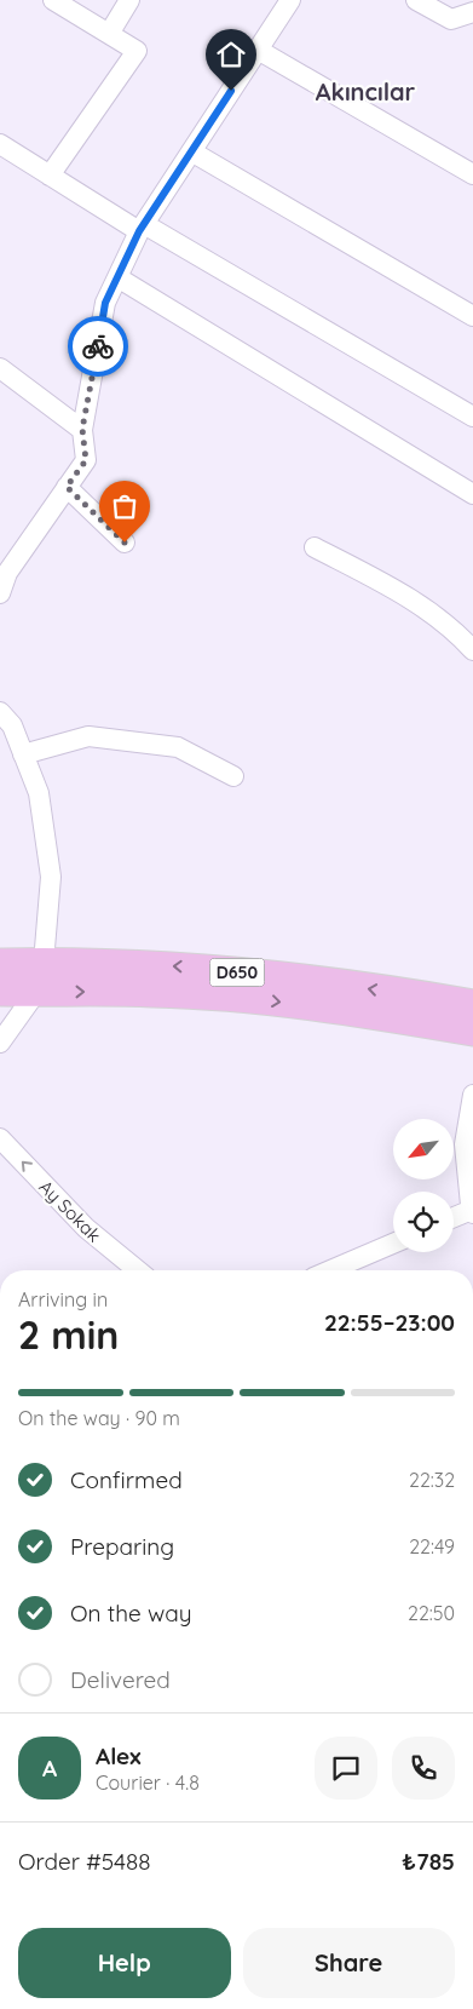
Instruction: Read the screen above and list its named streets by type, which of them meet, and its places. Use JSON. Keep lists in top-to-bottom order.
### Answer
{
  "streets": {
    "main road": ["D650"],
    "street": ["Ay Sokak"]
  },
  "one_way": ["Ay Sokak"],
  "districts": ["Akıncılar"],
  "north": "bottom left",
  "page": {
    "heading": ["2 min", "Arriving in", "22:55–23:00"],
    "panel": [
      "Alex",
      "Courier · 4.8",
      "Order #5488",
      "₺785"
    ],
    "bar": "On the way · 90 m",
    "list": [
      ["Confirmed", "22:32"],
      ["Preparing", "22:49"],
      ["On the way", "22:50"],
      "Delivered"
    ],
    "round": "A",
    "buttons": ["Help", "Share"]
  }
}
